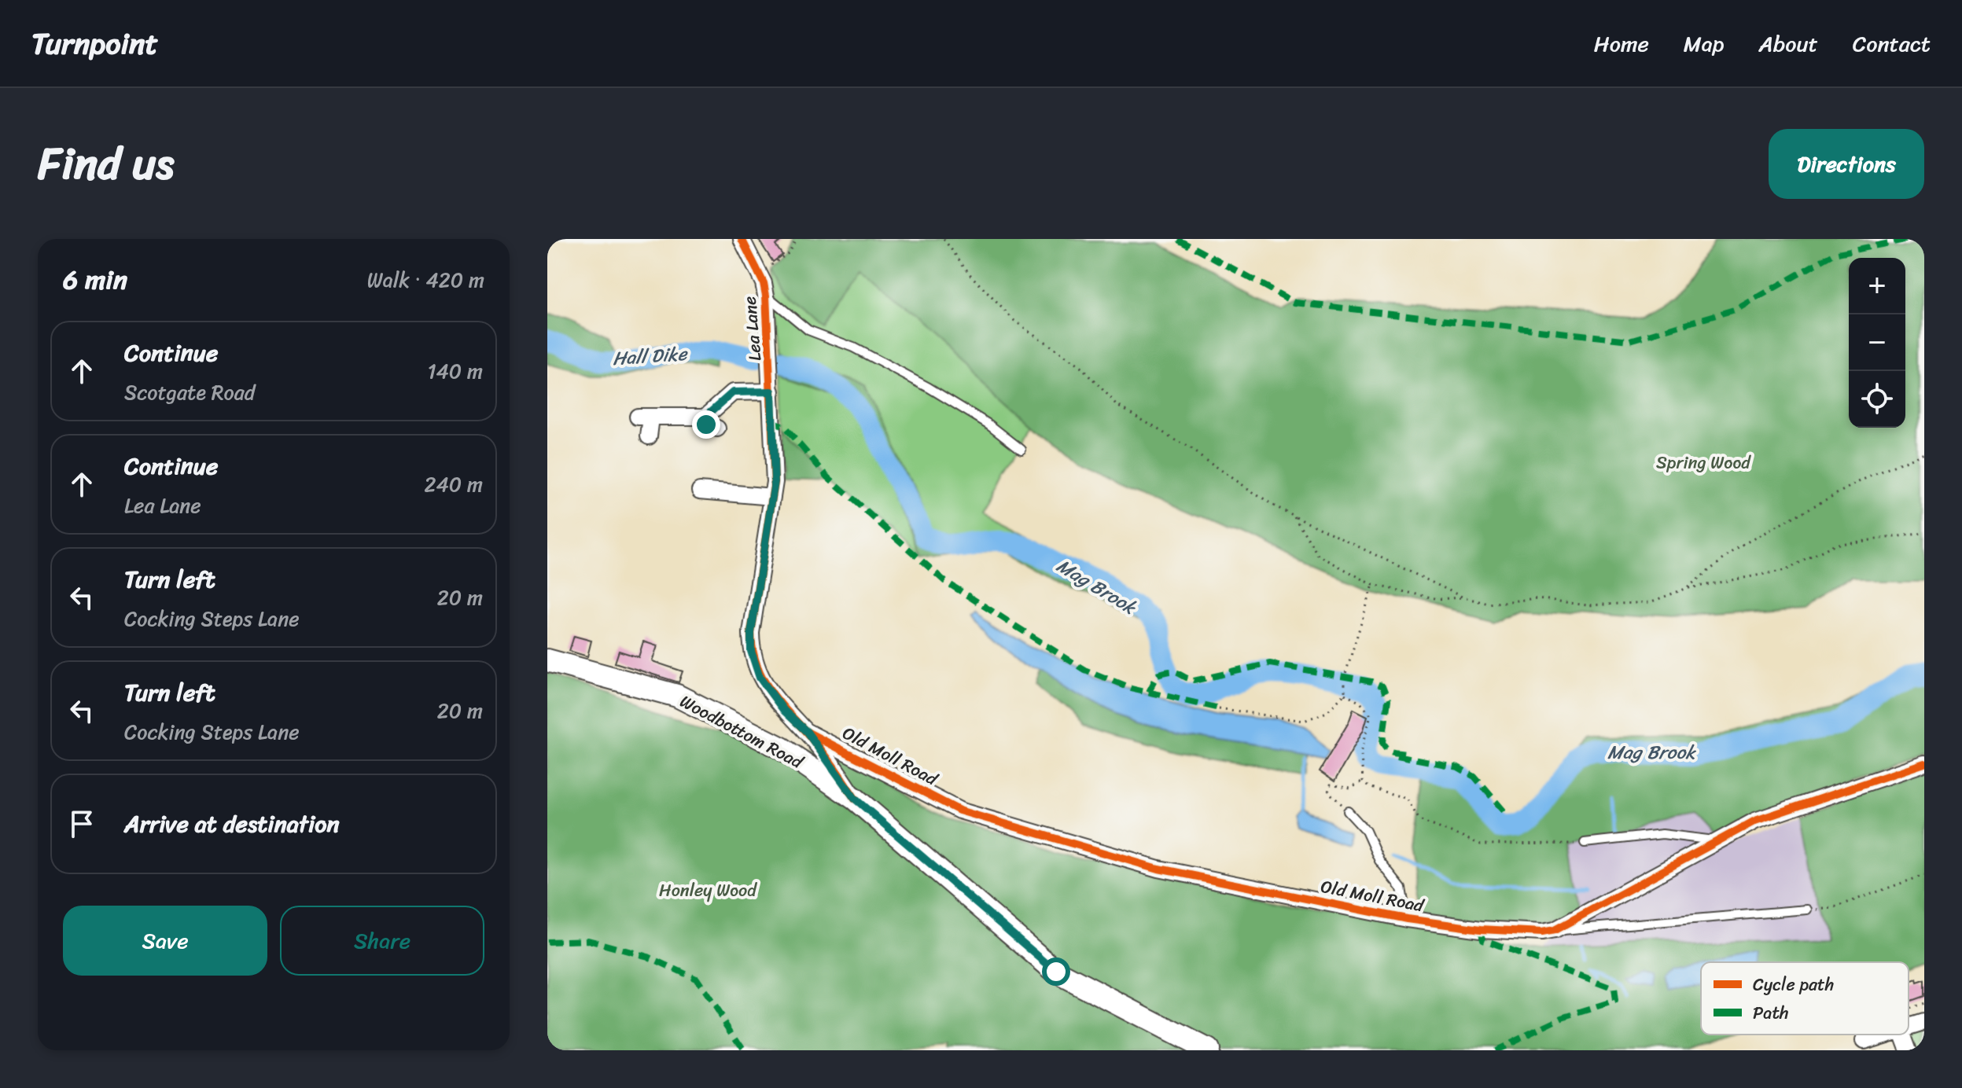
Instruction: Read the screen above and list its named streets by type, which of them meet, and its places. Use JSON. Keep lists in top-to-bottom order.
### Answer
{
  "streets": {
    "street": ["Lea Lane", "Woodbottom Road", "Old Moll Road"]
  },
  "crossings": [
    ["Lea Lane", "Woodbottom Road"],
    ["Lea Lane", "Old Moll Road"]
  ],
  "water": ["Hall Dike", "Mag Brook"],
  "parks": ["Spring Wood", "Honley Wood"],
  "legend": ["Cycle path", "Path"],
  "page": {
    "header": "Turnpoint",
    "nav": [
      "Home",
      "Map",
      "About",
      "Contact"
    ],
    "title": "Find us",
    "buttons": [
      "Directions",
      ["Save", "Share"]
    ],
    "heading": ["6 min", "Walk · 420 m"],
    "map_buttons": ["+", "−"],
    "list": [
      ["Continue", "Scotgate Road", "140 m"],
      ["Continue", "Lea Lane", "240 m"],
      ["Turn left", "Cocking Steps Lane", "20 m"],
      ["Turn left", "Cocking Steps Lane", "20 m"],
      "Arrive at destination"
    ]
  }
}
